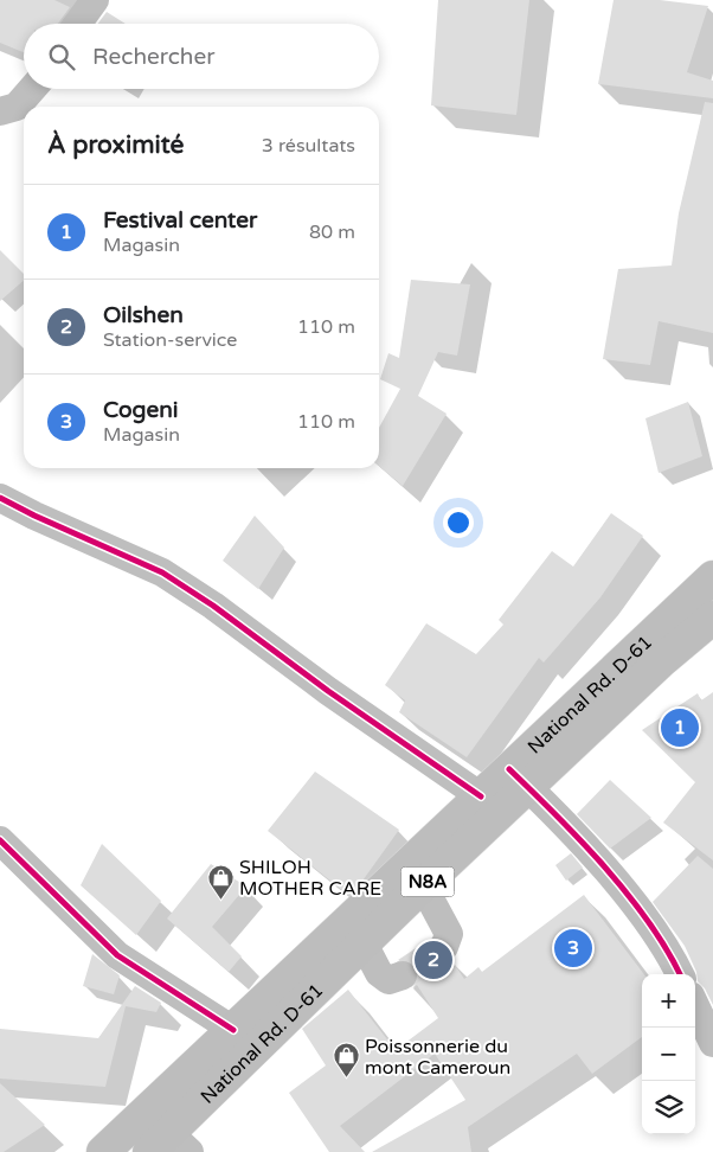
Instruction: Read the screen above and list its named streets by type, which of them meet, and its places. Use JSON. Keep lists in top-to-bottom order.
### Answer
{
  "streets": {
    "highway": ["National Rd. D-61", "N8A"]
  },
  "places": {
    "shop": ["SHILOH MOTHER CARE", "Poissonnerie du mont Cameroun"]
  },
  "page": {
    "search": "Rechercher",
    "heading": ["À proximité", "3 résultats"],
    "list": [
      {
        "mark": "1",
        "name": "Festival center",
        "note": "Magasin",
        "value": "80 m"
      },
      {
        "mark": "2",
        "name": "Oilshen",
        "note": "Station-service",
        "value": "110 m"
      },
      {
        "mark": "3",
        "name": "Cogeni",
        "note": "Magasin",
        "value": "110 m"
      }
    ],
    "pins": ["1", "3", "2"],
    "map_buttons": ["+", "−"]
  }
}
